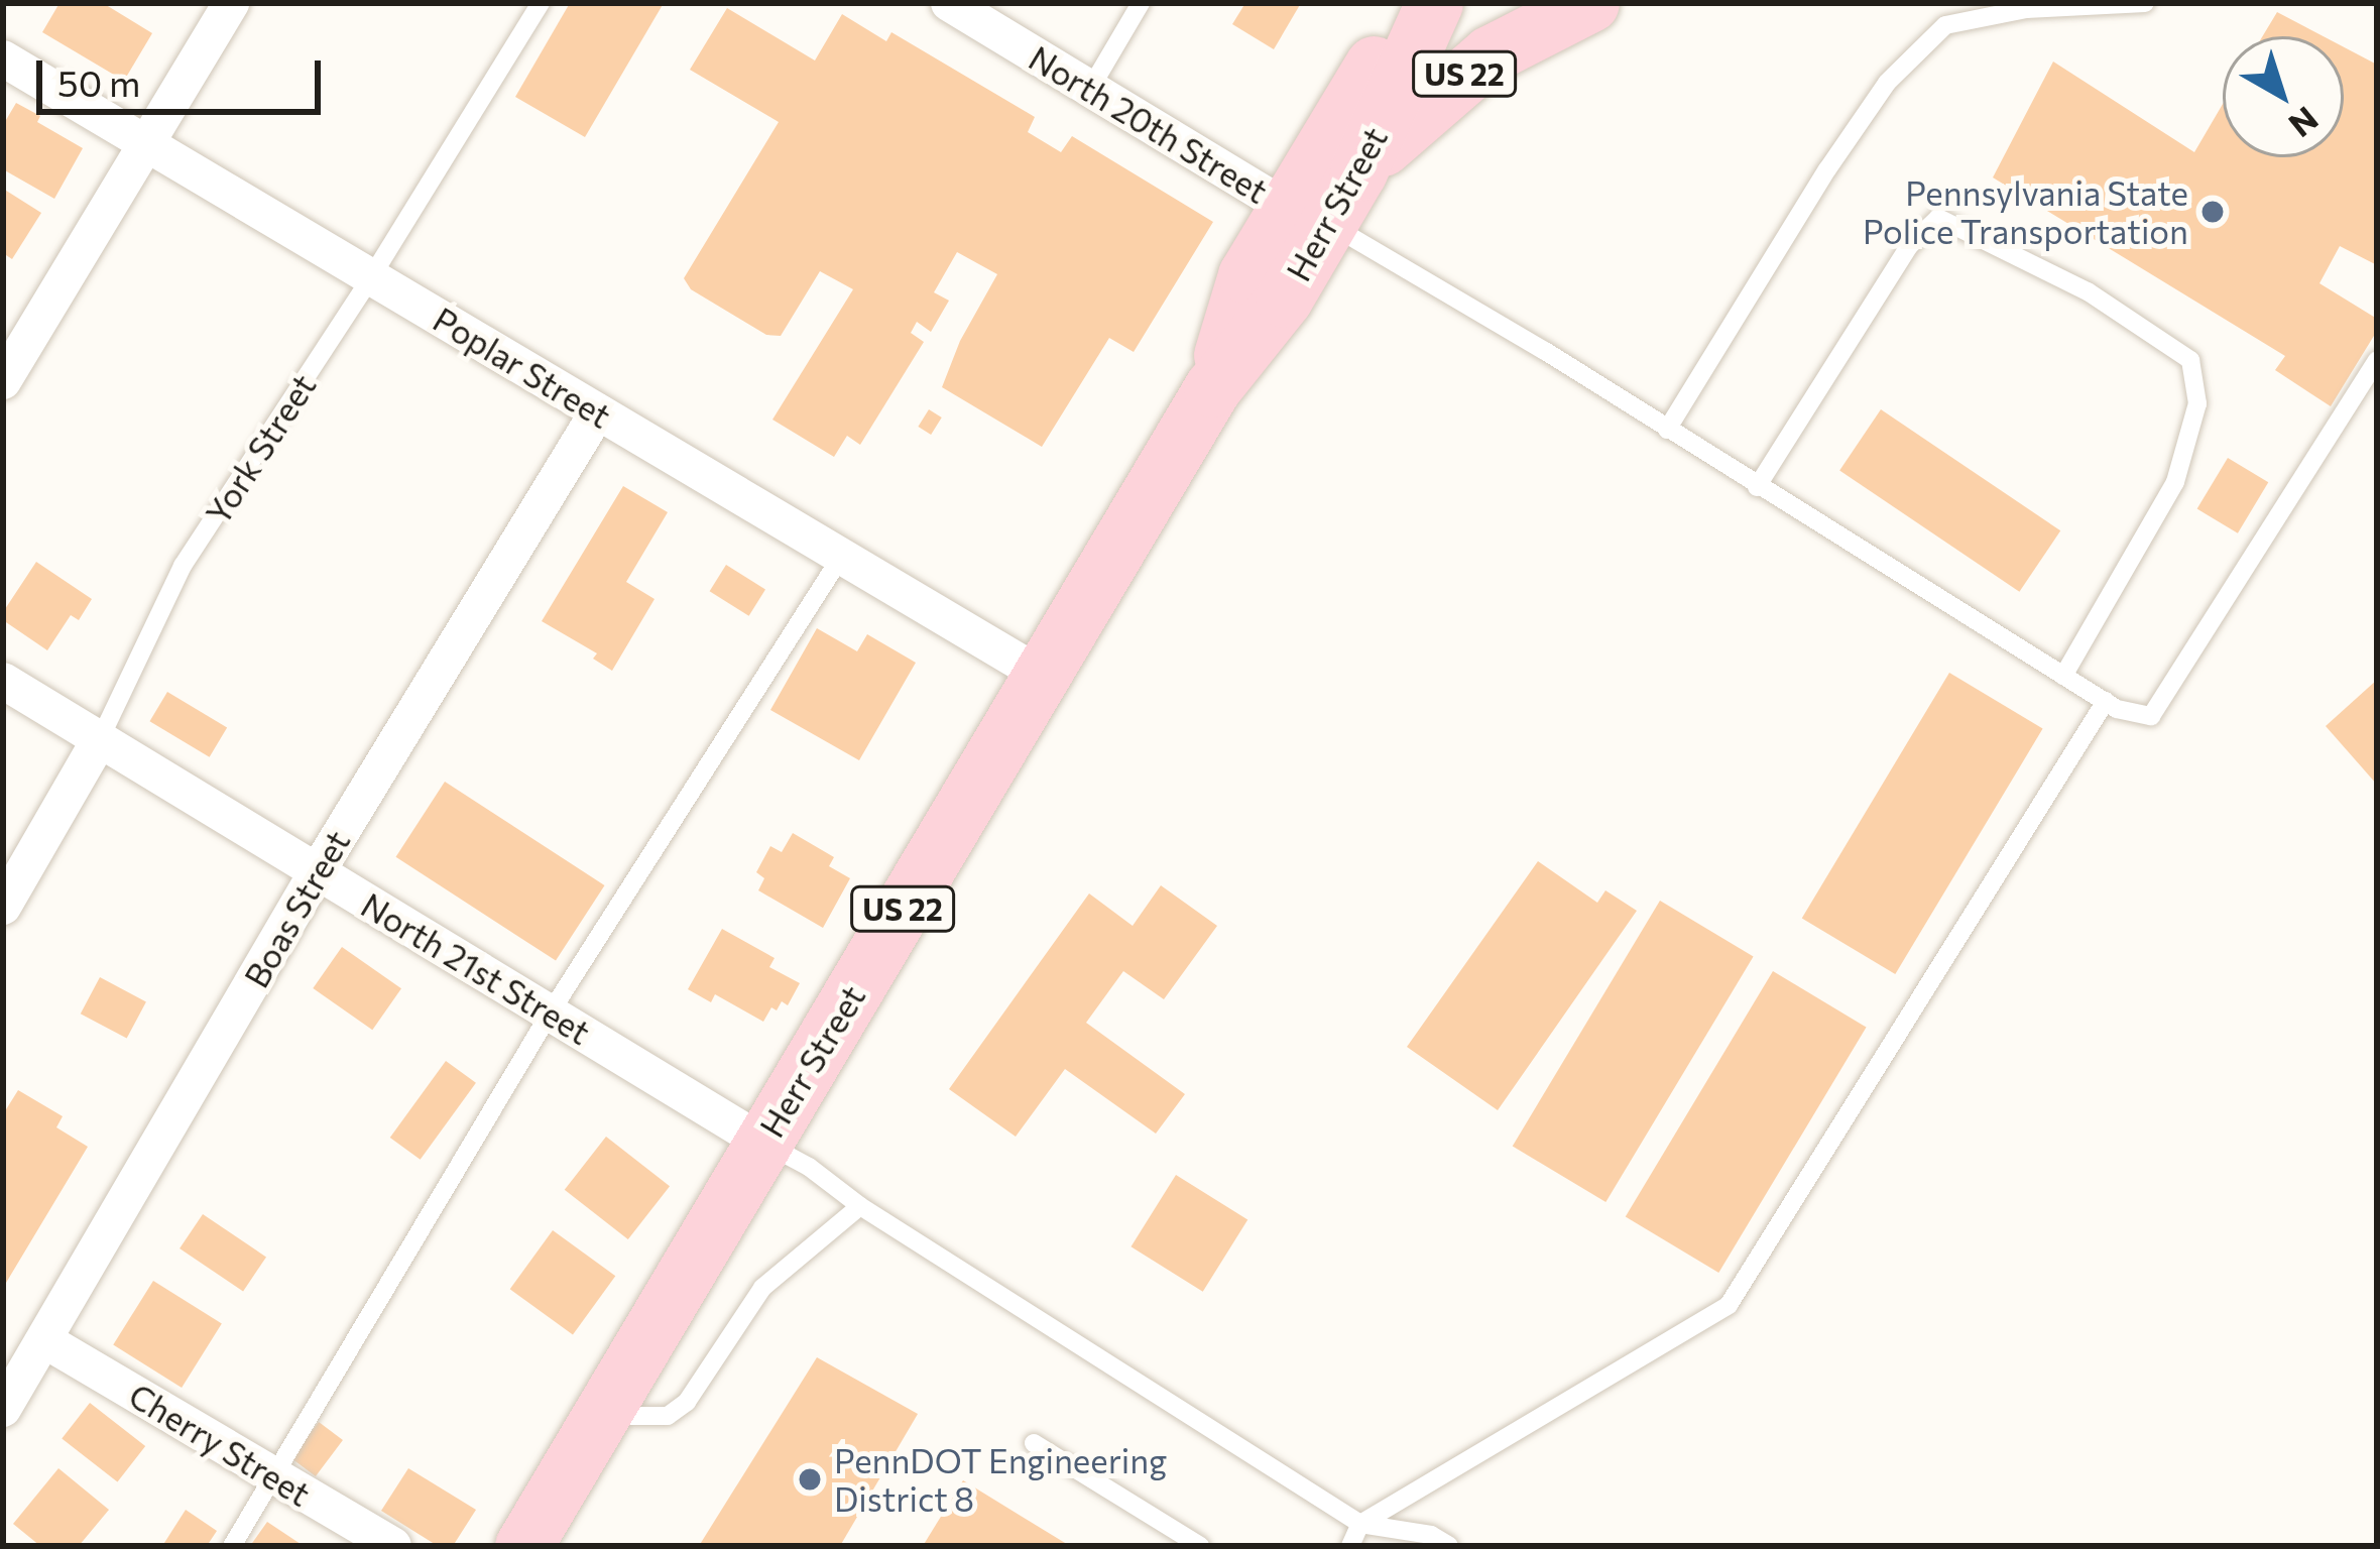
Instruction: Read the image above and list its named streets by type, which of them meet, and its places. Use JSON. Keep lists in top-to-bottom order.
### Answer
{
  "streets": {
    "main road": ["US 22", "Herr Street"],
    "street": [
      "North 20th Street",
      "Poplar Street",
      "York Street",
      "Boas Street",
      "North 21st Street",
      "Cherry Street"
    ]
  },
  "crossings": [
    ["US 22", "Herr Street"],
    ["North 20th Street", "Herr Street"],
    ["Herr Street", "Poplar Street"],
    ["Herr Street", "North 21st Street"],
    ["Poplar Street", "York Street"],
    ["Poplar Street", "Boas Street"],
    ["York Street", "North 21st Street"],
    ["Boas Street", "North 21st Street"],
    ["Boas Street", "Cherry Street"]
  ],
  "places": ["Pennsylvania State Police Transportation", "PennDOT Engineering District 8"],
  "scale_bar": "50 m",
  "north": "bottom right"
}
